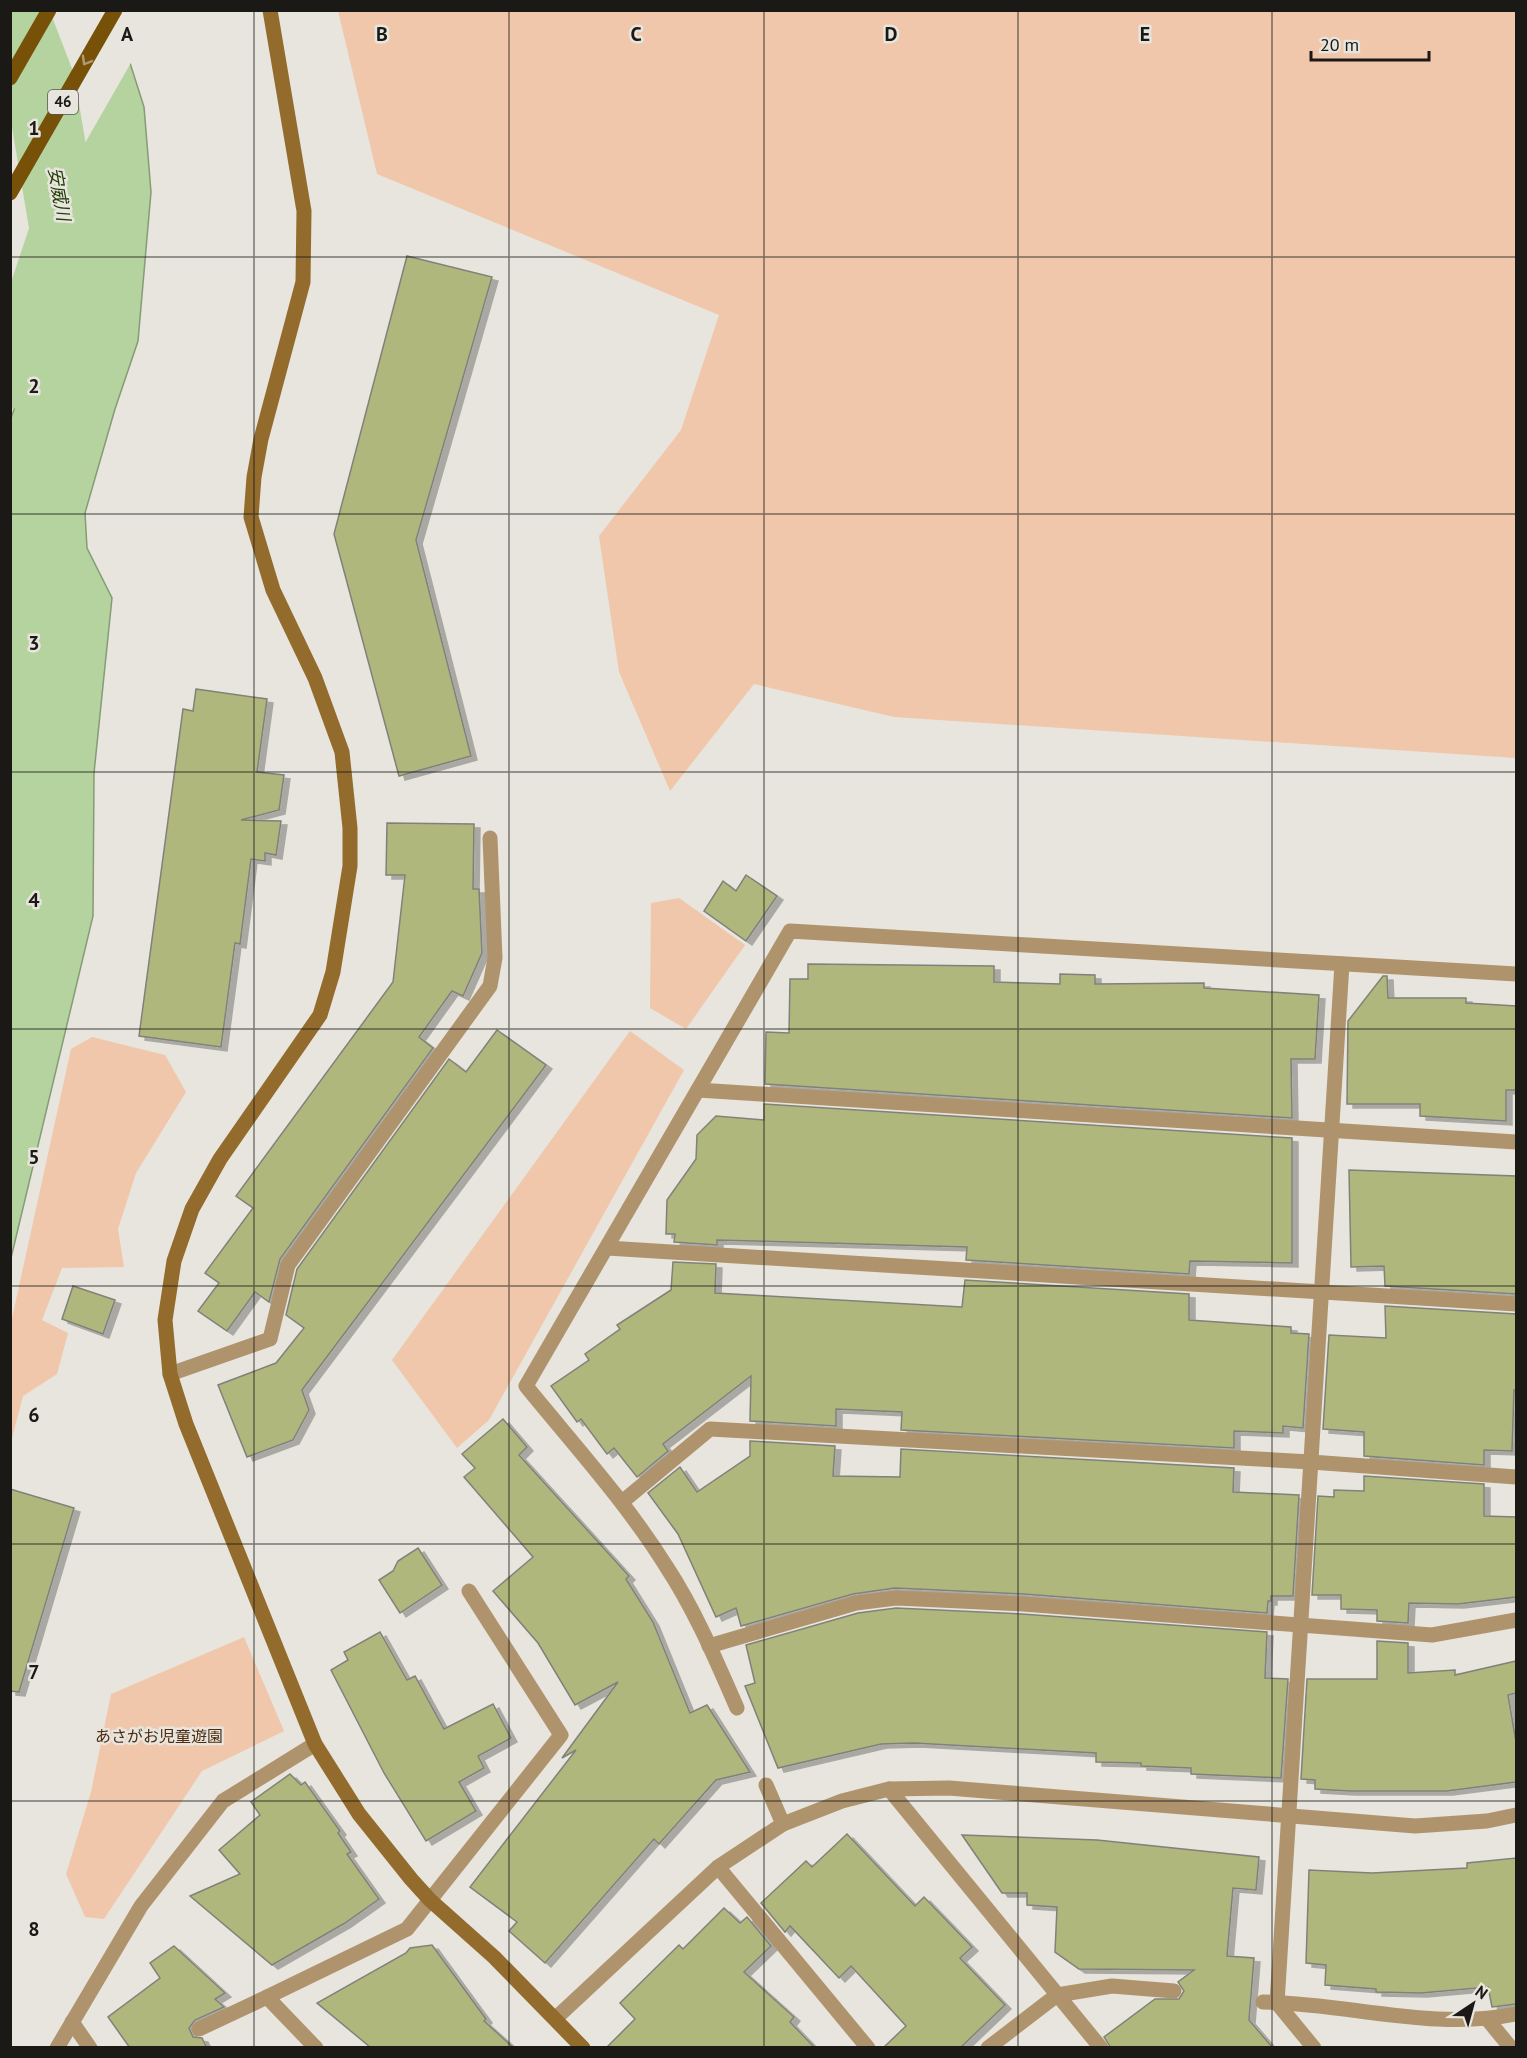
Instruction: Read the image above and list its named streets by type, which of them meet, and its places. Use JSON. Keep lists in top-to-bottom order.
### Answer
{
  "streets": {
    "main road": ["46"]
  },
  "water": ["安威川"],
  "parks": ["あさがお児童遊園"],
  "scale_bar": "20 m",
  "north": "top right",
  "grid": {
    "columns": [
      "A",
      "B",
      "C",
      "D",
      "E"
    ],
    "rows": [
      "1",
      "2",
      "3",
      "4",
      "5",
      "6",
      "7",
      "8"
    ]
  }
}
